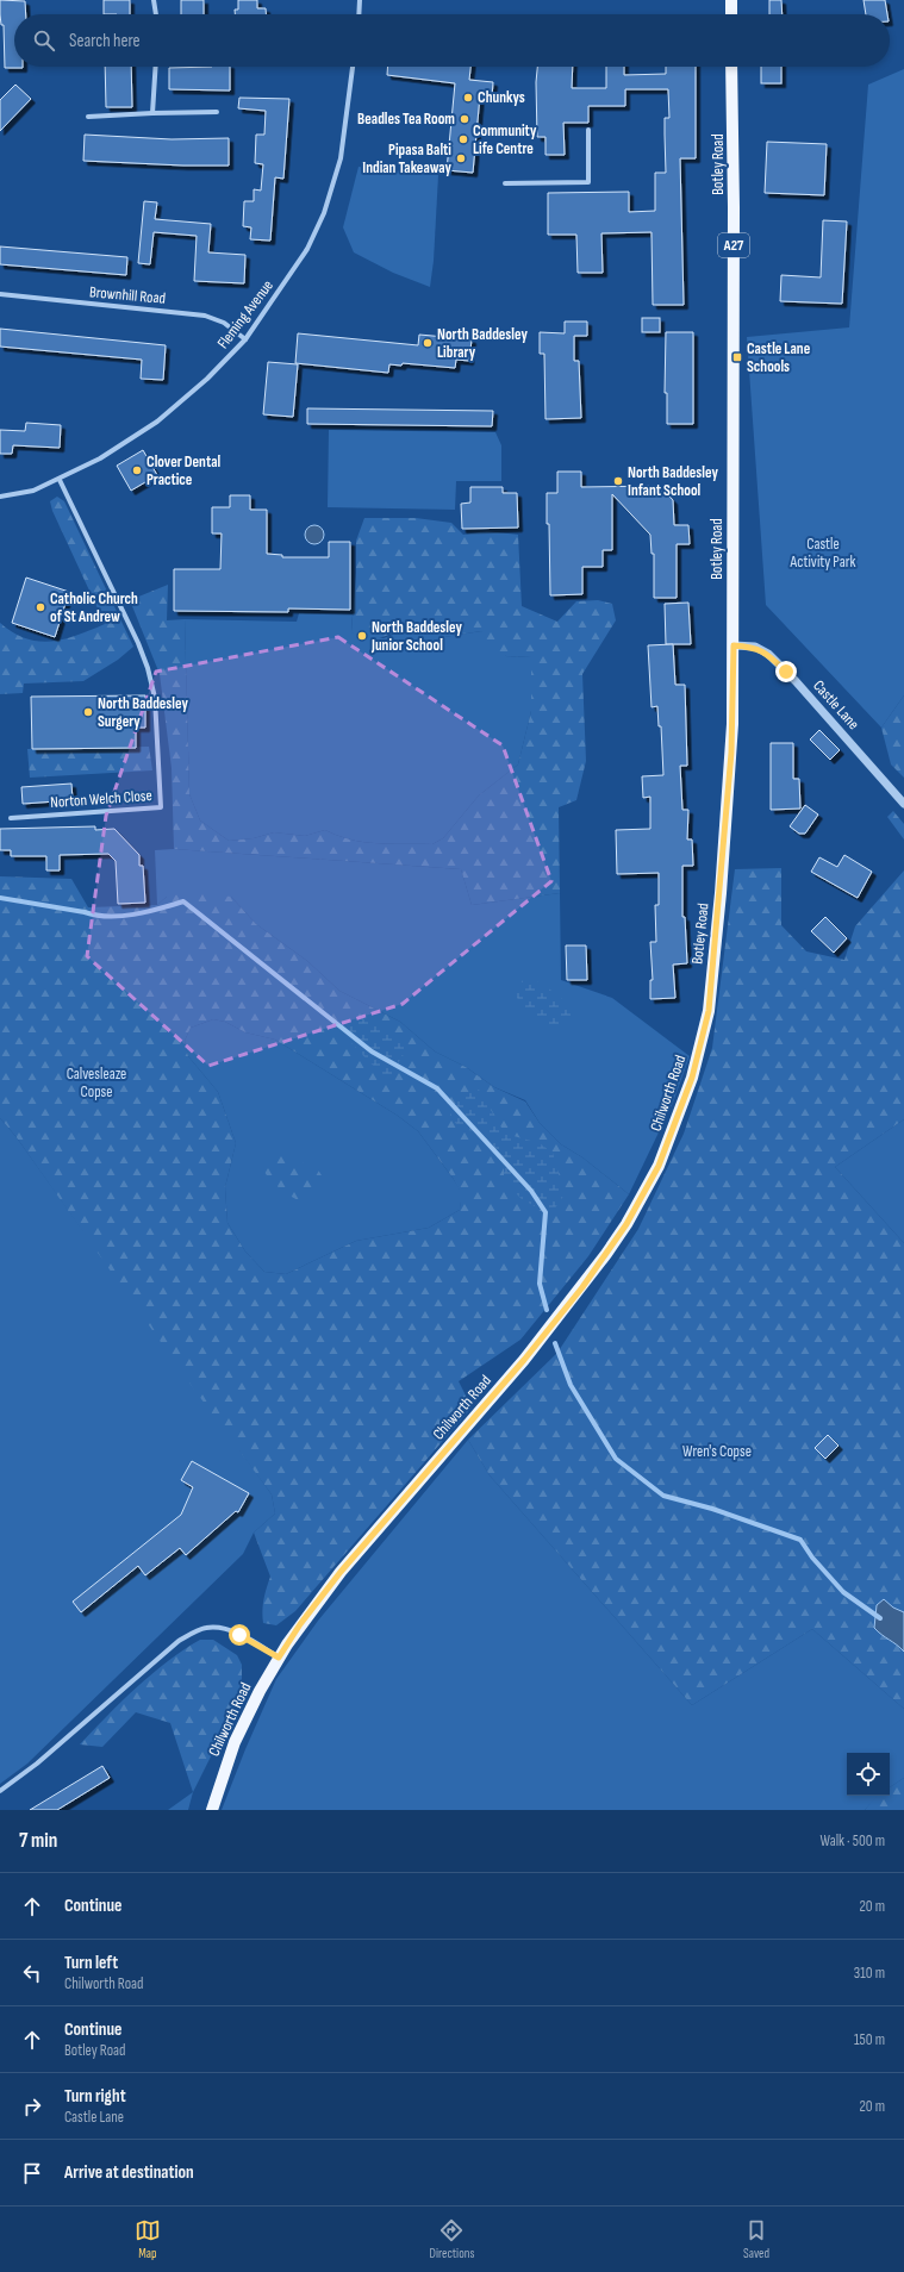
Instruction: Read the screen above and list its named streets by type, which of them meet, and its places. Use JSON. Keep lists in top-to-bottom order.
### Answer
{
  "streets": {
    "main road": ["Botley Road", "A27", "Chilworth Road"],
    "street": [
      "Brownhill Road",
      "Fleming Avenue",
      "Castle Lane",
      "Norton Welch Close"
    ]
  },
  "crossings": [
    ["Botley Road", "Castle Lane"],
    ["Botley Road", "Chilworth Road"],
    ["Brownhill Road", "Fleming Avenue"],
    ["Fleming Avenue", "Norton Welch Close"]
  ],
  "parks": ["Castle Activity Park", "Calvesleaze Copse", "Wren's Copse"],
  "places": {
    "other": [
      "Chunkys",
      "Beadles Tea Room",
      "Community Life Centre",
      "Pipasa Balti Indian Takeaway",
      "North Baddesley Library",
      "Clover Dental Practice",
      "North Baddesley Infant School",
      "Catholic Church of St Andrew",
      "North Baddesley Junior School",
      "North Baddesley Surgery"
    ],
    "transit": ["Castle Lane Schools"]
  },
  "page": {
    "search": "Search here",
    "heading": ["7 min", "Walk · 500 m"],
    "list": [
      ["Continue", "20 m"],
      ["Turn left", "Chilworth Road", "310 m"],
      ["Continue", "Botley Road", "150 m"],
      ["Turn right", "Castle Lane", "20 m"],
      "Arrive at destination"
    ],
    "nav": ["Map", "Directions", "Saved"]
  }
}
